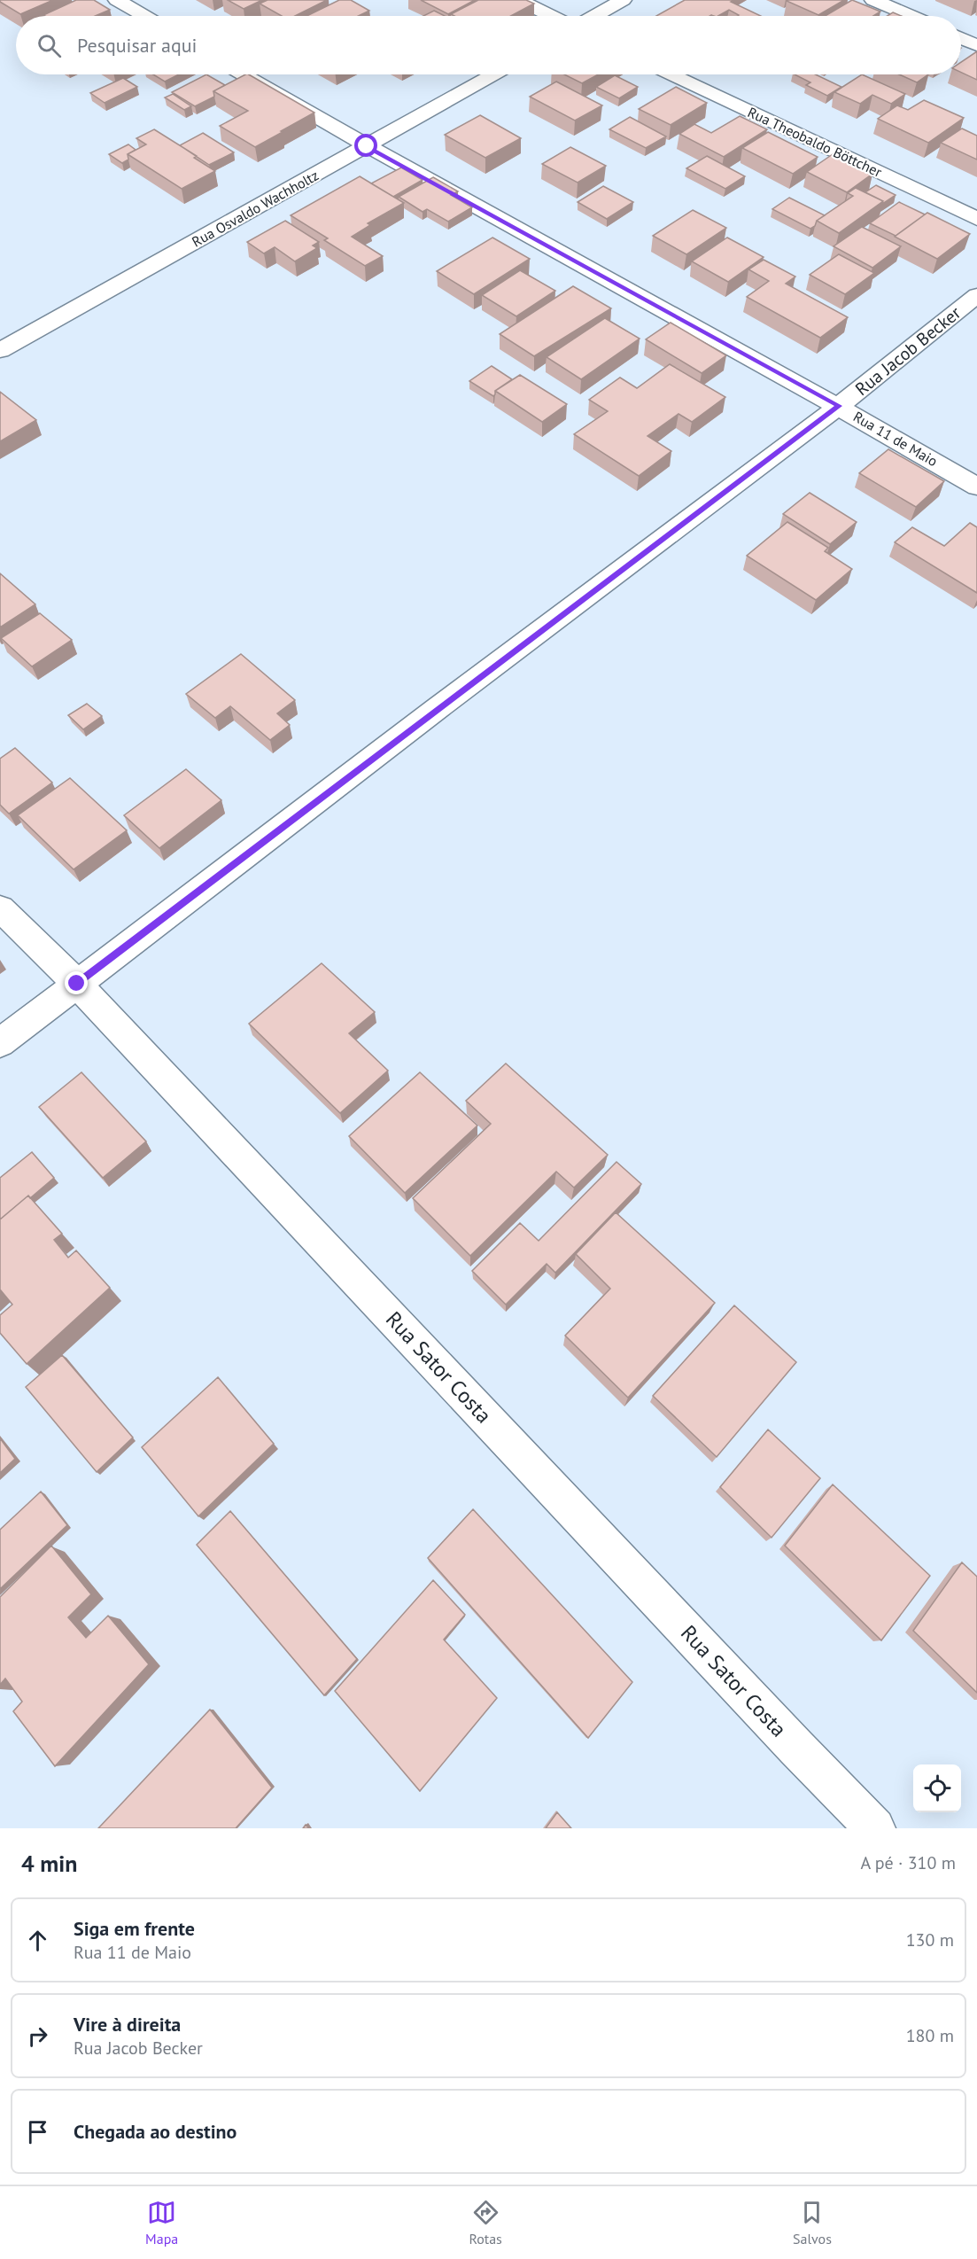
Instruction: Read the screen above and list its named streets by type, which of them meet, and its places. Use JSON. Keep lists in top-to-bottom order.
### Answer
{
  "streets": {
    "street": [
      "Rua Theobaldo Böttcher",
      "Rua Osvaldo Wachholtz",
      "Rua Jacob Becker",
      "Rua 11 de Maio",
      "Rua Sator Costa"
    ]
  },
  "crossings": [
    ["Rua Osvaldo Wachholtz", "Rua 11 de Maio"],
    ["Rua Jacob Becker", "Rua 11 de Maio"],
    ["Rua Jacob Becker", "Rua Sator Costa"]
  ],
  "page": {
    "search": "Pesquisar aqui",
    "heading": ["4 min", "A pé · 310 m"],
    "list": [
      ["Siga em frente", "Rua 11 de Maio", "130 m"],
      ["Vire à direita", "Rua Jacob Becker", "180 m"],
      "Chegada ao destino"
    ],
    "nav": ["Mapa", "Rotas", "Salvos"]
  }
}
